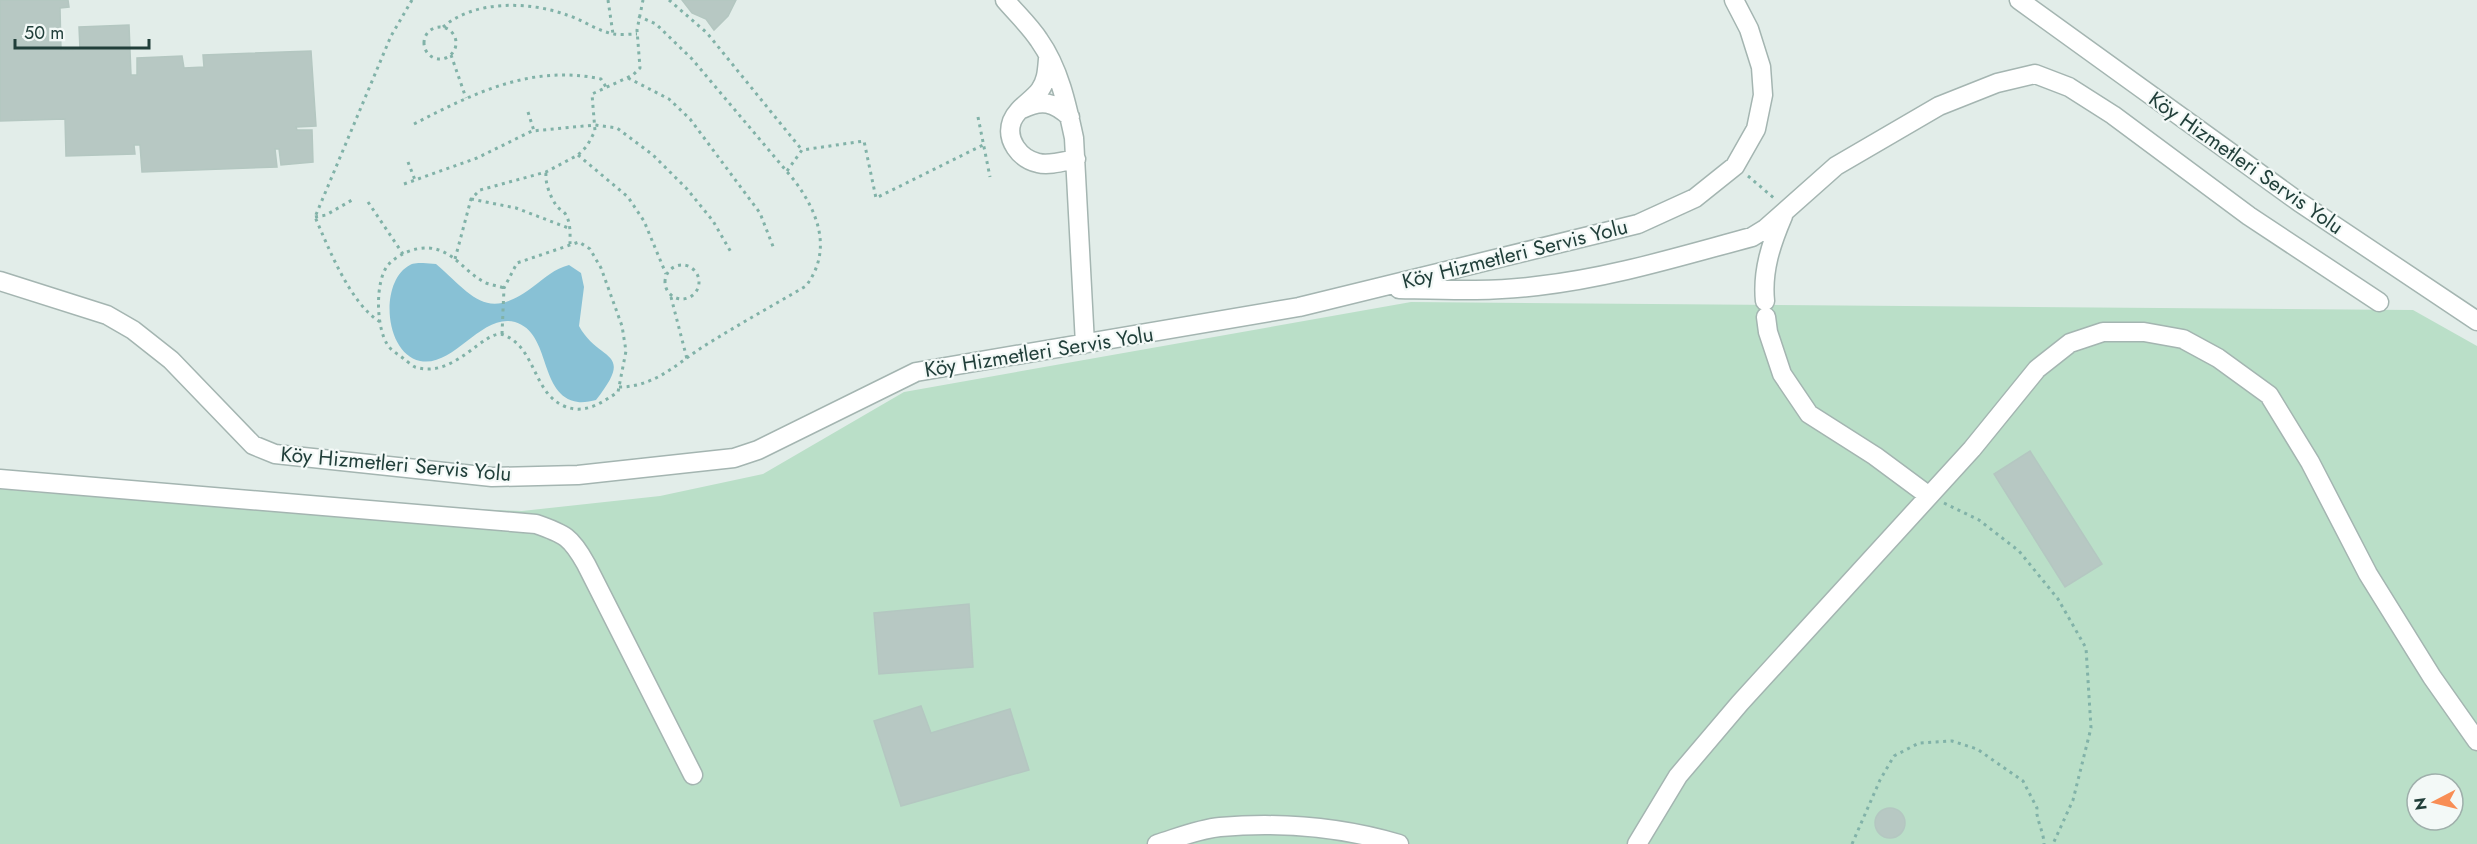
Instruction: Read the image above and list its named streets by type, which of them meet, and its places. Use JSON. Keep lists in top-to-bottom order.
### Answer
{
  "streets": {
    "street": ["Köy Hizmetleri Servis Yolu"]
  },
  "scale_bar": "50 m",
  "north": "left"
}
